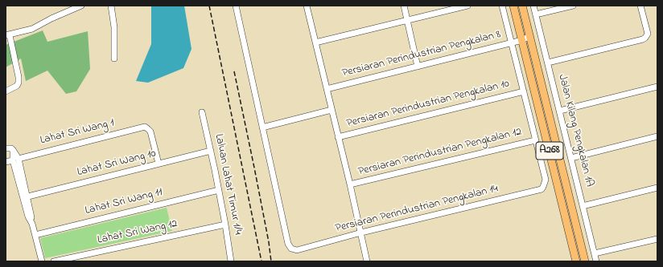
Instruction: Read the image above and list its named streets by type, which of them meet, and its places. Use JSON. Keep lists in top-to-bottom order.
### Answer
{
  "streets": {
    "main road": ["A268"],
    "street": [
      "Persiaran Perindustrian Pengkalan 8",
      "Persiaran Perindustrian Pengkalan 10",
      "Jalan Kilang Pengkalan 1A",
      "Lahat Sri Wang 1",
      "Persiaran Perindustrian Pengkalan 12",
      "Lahat Sri Wang 10",
      "Laluan Lahat Timur 1/4",
      "Lahat Sri Wang 11",
      "Persiaran Perindustrian Pengkalan 14",
      "Lahat Sri Wang 12"
    ]
  },
  "crossings": [
    ["Persiaran Perindustrian Pengkalan 8", "A268"],
    ["Lahat Sri Wang 1", "Lahat Sri Wang 10"],
    ["Persiaran Perindustrian Pengkalan 12", "Persiaran Perindustrian Pengkalan 14"],
    ["Lahat Sri Wang 10", "Laluan Lahat Timur 1/4"],
    ["Laluan Lahat Timur 1/4", "Lahat Sri Wang 11"],
    ["Laluan Lahat Timur 1/4", "Lahat Sri Wang 12"]
  ]
}
